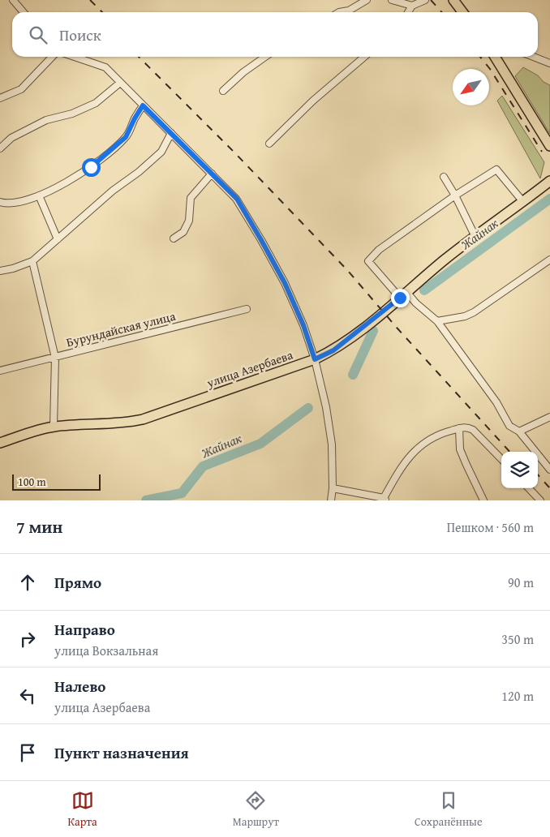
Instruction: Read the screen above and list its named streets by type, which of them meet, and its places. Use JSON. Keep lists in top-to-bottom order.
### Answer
{
  "streets": {
    "main road": ["улица Азербаева"],
    "street": ["Бурундайская улица"]
  },
  "water": ["Жайнак"],
  "scale_bar": "100 m",
  "north": "bottom left",
  "page": {
    "search": "Поиск",
    "scale": "100 m",
    "heading": ["7 мин", "Пешком · 560 m"],
    "list": [
      ["Прямо", "90 m"],
      ["Направо", "улица Вокзальная", "350 m"],
      ["Налево", "улица Азербаева", "120 m"],
      "Пункт назначения"
    ],
    "nav": ["Карта", "Маршрут", "Сохранённые"]
  }
}
